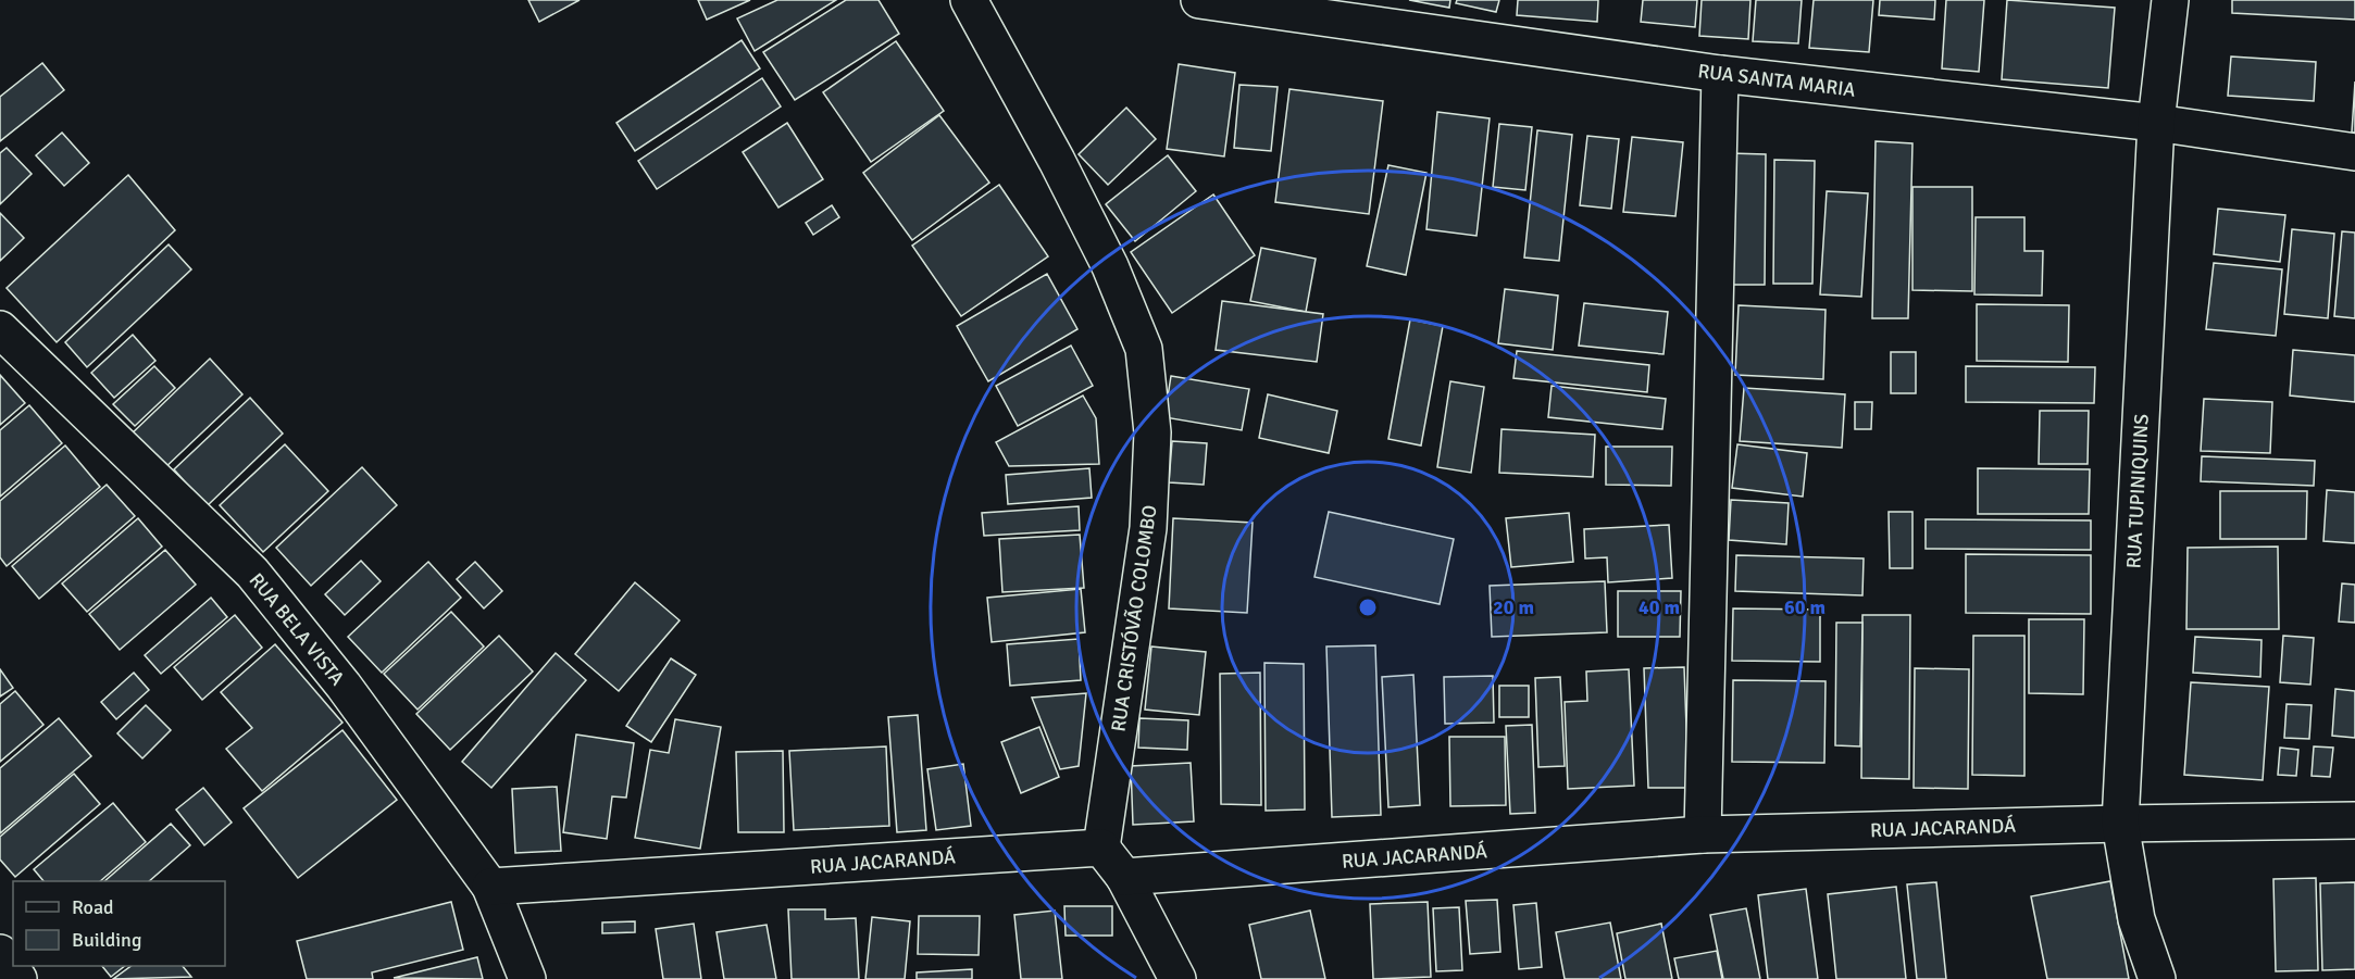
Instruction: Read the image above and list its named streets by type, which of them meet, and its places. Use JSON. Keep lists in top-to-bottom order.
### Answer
{
  "streets": {
    "street": [
      "RUA SANTA MARIA",
      "RUA TUPINIQUINS",
      "RUA CRISTÓVÃO COLOMBO",
      "RUA BELA VISTA",
      "RUA JACARANDÁ"
    ]
  },
  "crossings": [
    ["RUA SANTA MARIA", "RUA TUPINIQUINS"],
    ["RUA TUPINIQUINS", "RUA JACARANDÁ"],
    ["RUA CRISTÓVÃO COLOMBO", "RUA JACARANDÁ"],
    ["RUA BELA VISTA", "RUA JACARANDÁ"]
  ],
  "legend": ["Road", "Building"],
  "rings": ["20 m", "40 m", "60 m"]
}
